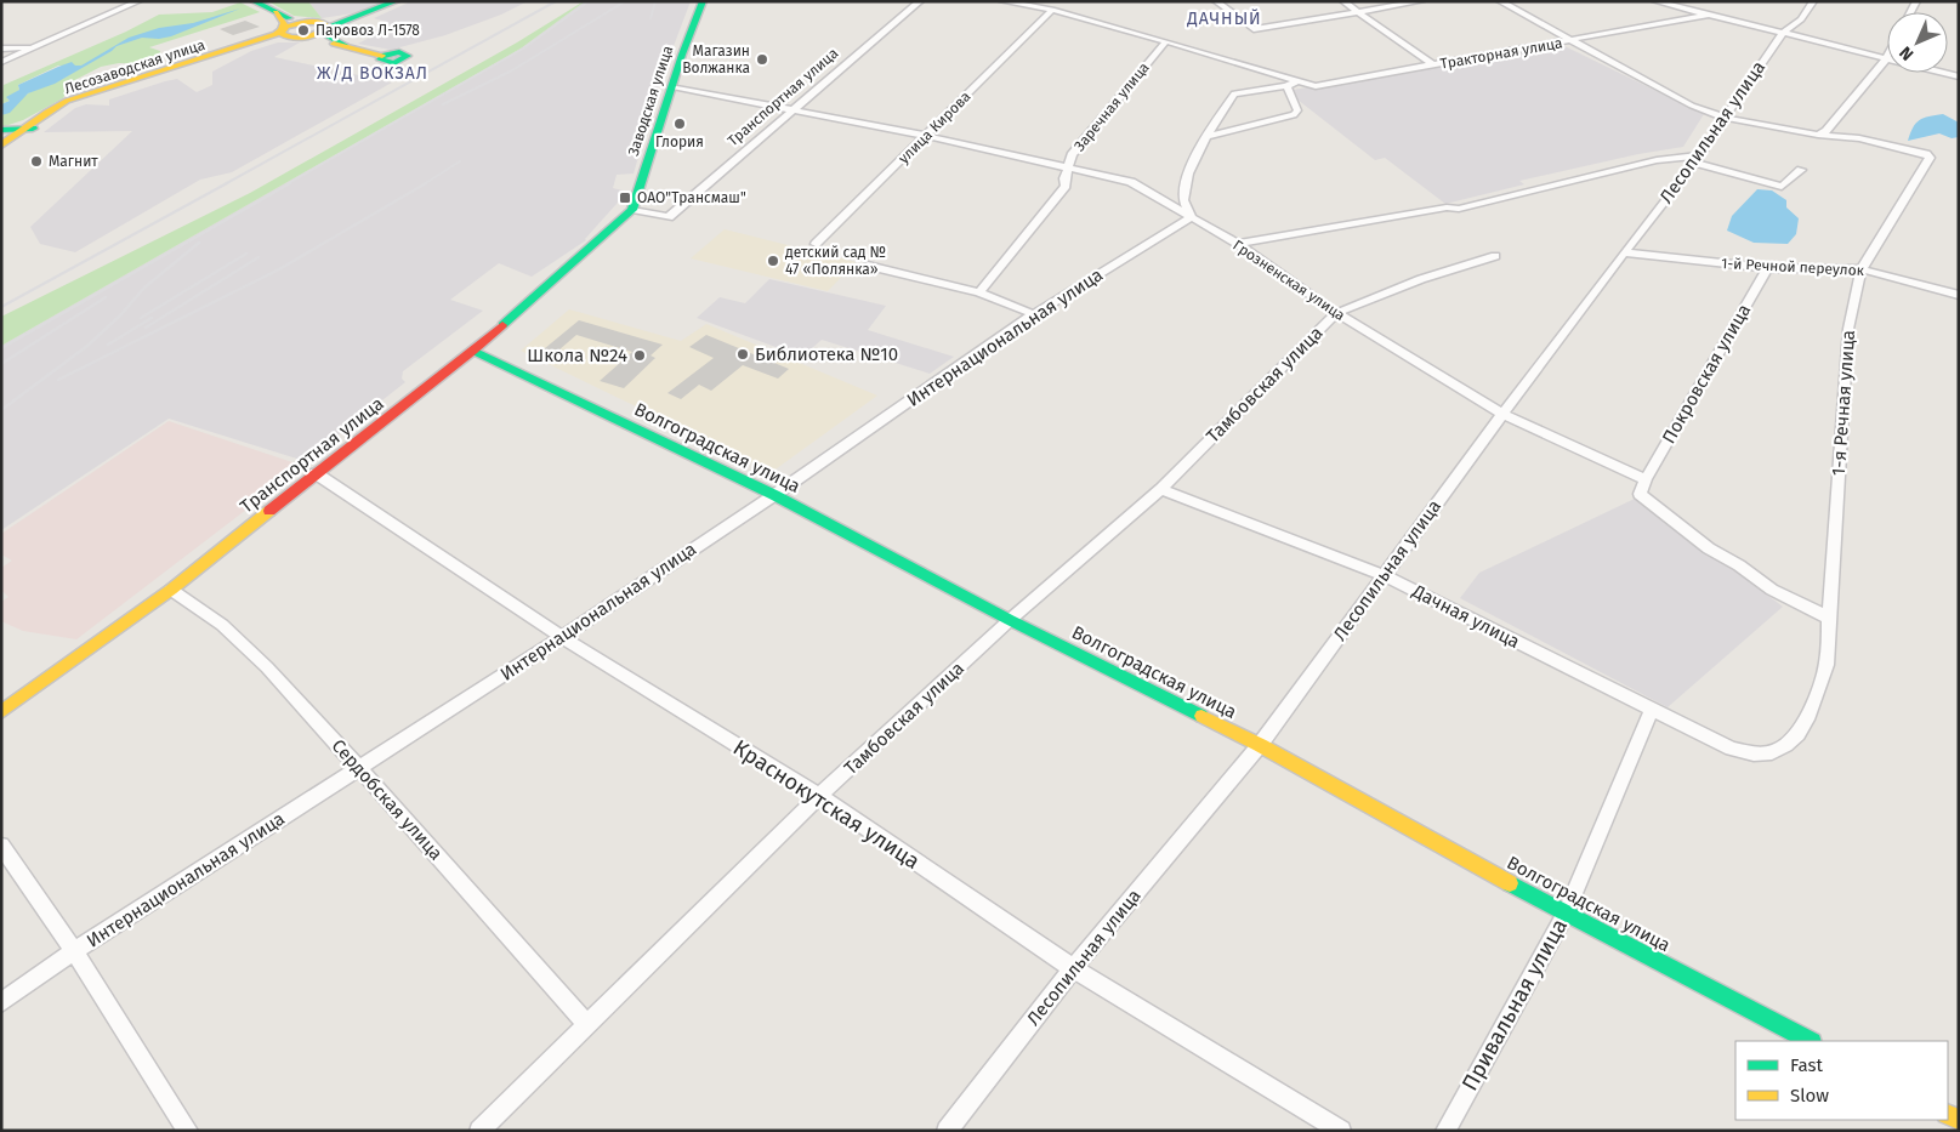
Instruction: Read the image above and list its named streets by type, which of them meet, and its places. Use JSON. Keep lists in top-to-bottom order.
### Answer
{
  "streets": {
    "street": [
      "Тракторная улица",
      "Лесозаводская улица",
      "Транспортная улица",
      "Заводская улица",
      "Заречная улица",
      "улица Кирова",
      "Лесопильная улица",
      "1-й Речной переулок",
      "Грозненская улица",
      "Интернациональная улица",
      "Покровская улица",
      "Тамбовская улица",
      "1-я Речная улица",
      "Волгоградская улица",
      "Дачная улица",
      "Сердобская улица",
      "Краснокутская улица",
      "Привальная улица"
    ]
  },
  "crossings": [
    ["Тракторная улица", "Заречная улица"],
    ["Тракторная улица", "улица Кирова"],
    ["Транспортная улица", "Заводская улица"],
    ["Транспортная улица", "Грозненская улица"],
    ["Транспортная улица", "Волгоградская улица"],
    ["Транспортная улица", "Сердобская улица"],
    ["Транспортная улица", "Краснокутская улица"],
    ["Заводская улица", "Грозненская улица"],
    ["Заречная улица", "Грозненская улица"],
    ["улица Кирова", "Грозненская улица"],
    ["Лесопильная улица", "1-й Речной переулок"],
    ["Лесопильная улица", "Грозненская улица"],
    ["Лесопильная улица", "Волгоградская улица"],
    ["Лесопильная улица", "Дачная улица"],
    ["Лесопильная улица", "Краснокутская улица"],
    ["1-й Речной переулок", "Покровская улица"],
    ["1-й Речной переулок", "1-я Речная улица"],
    ["Грозненская улица", "Интернациональная улица"],
    ["Грозненская улица", "Покровская улица"],
    ["Грозненская улица", "Тамбовская улица"],
    ["Интернациональная улица", "Волгоградская улица"],
    ["Интернациональная улица", "Сердобская улица"],
    ["Интернациональная улица", "Краснокутская улица"],
    ["Тамбовская улица", "Волгоградская улица"],
    ["Тамбовская улица", "Дачная улица"],
    ["Тамбовская улица", "Сердобская улица"],
    ["Тамбовская улица", "Краснокутская улица"],
    ["1-я Речная улица", "Дачная улица"],
    ["Волгоградская улица", "Привальная улица"],
    ["Дачная улица", "Привальная улица"]
  ],
  "districts": ["ДАЧНЫЙ", "Ж/Д ВОКЗАЛ"],
  "places": {
    "other": [
      "Паровоз Л-1578",
      "Магазин Волжанка",
      "Глория",
      "Магнит",
      "детский сад № 47 «Полянка»",
      "Библиотека №10",
      "Школа №24"
    ],
    "transit": ["ОАО\"Трансмаш\""]
  },
  "legend": ["Fast", "Slow"],
  "north": "bottom left"
}
